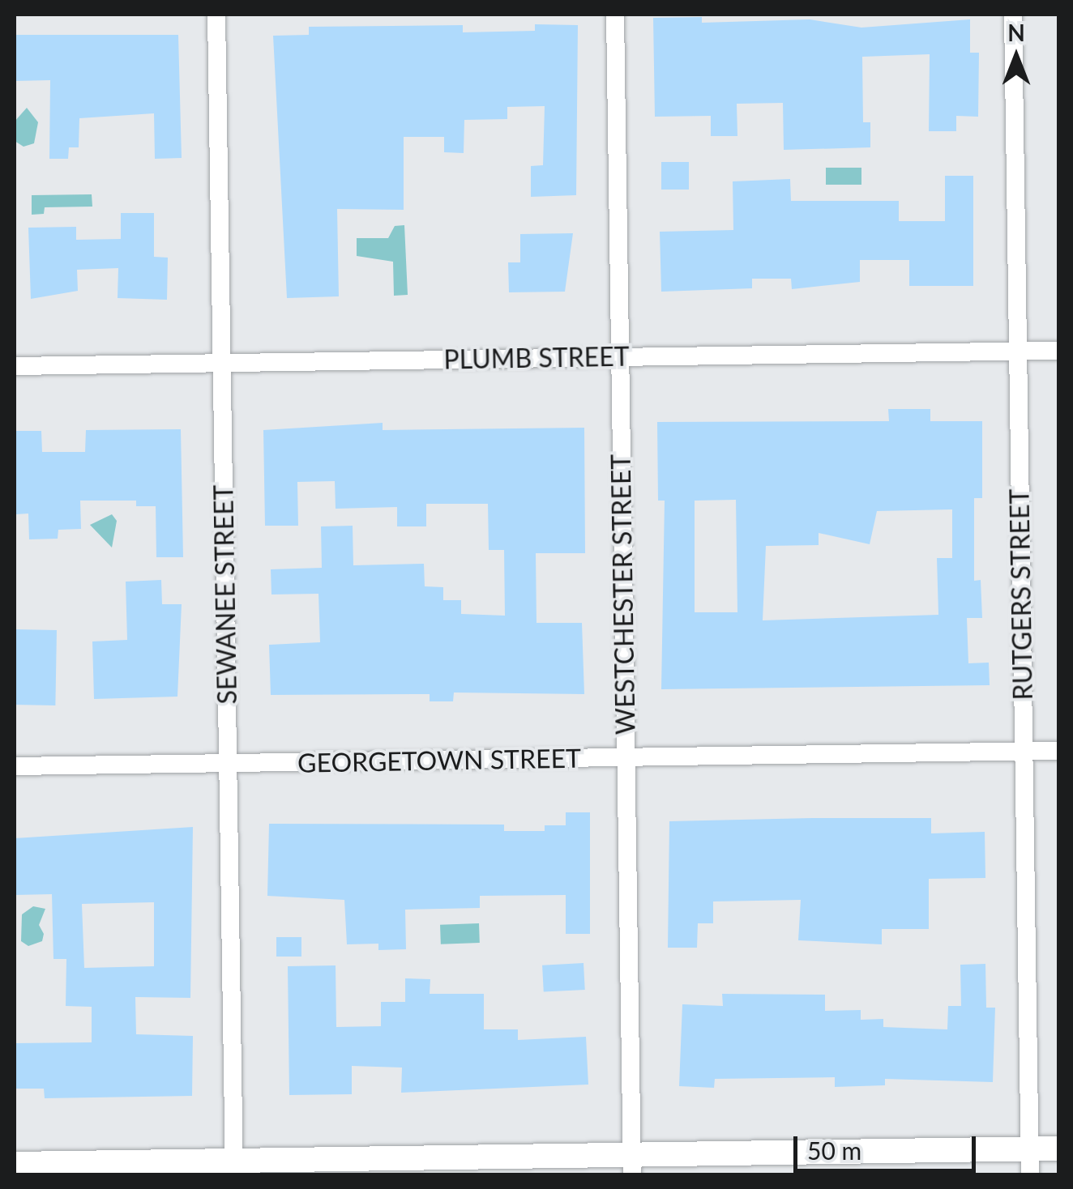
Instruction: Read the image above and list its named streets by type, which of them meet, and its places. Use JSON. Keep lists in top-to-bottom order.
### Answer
{
  "streets": {
    "street": [
      "PLUMB STREET",
      "SEWANEE STREET",
      "WESTCHESTER STREET",
      "RUTGERS STREET",
      "GEORGETOWN STREET"
    ]
  },
  "crossings": [
    ["PLUMB STREET", "SEWANEE STREET"],
    ["PLUMB STREET", "WESTCHESTER STREET"],
    ["PLUMB STREET", "RUTGERS STREET"],
    ["SEWANEE STREET", "GEORGETOWN STREET"],
    ["WESTCHESTER STREET", "GEORGETOWN STREET"],
    ["RUTGERS STREET", "GEORGETOWN STREET"]
  ],
  "scale_bar": "50 m",
  "north": "top"
}
